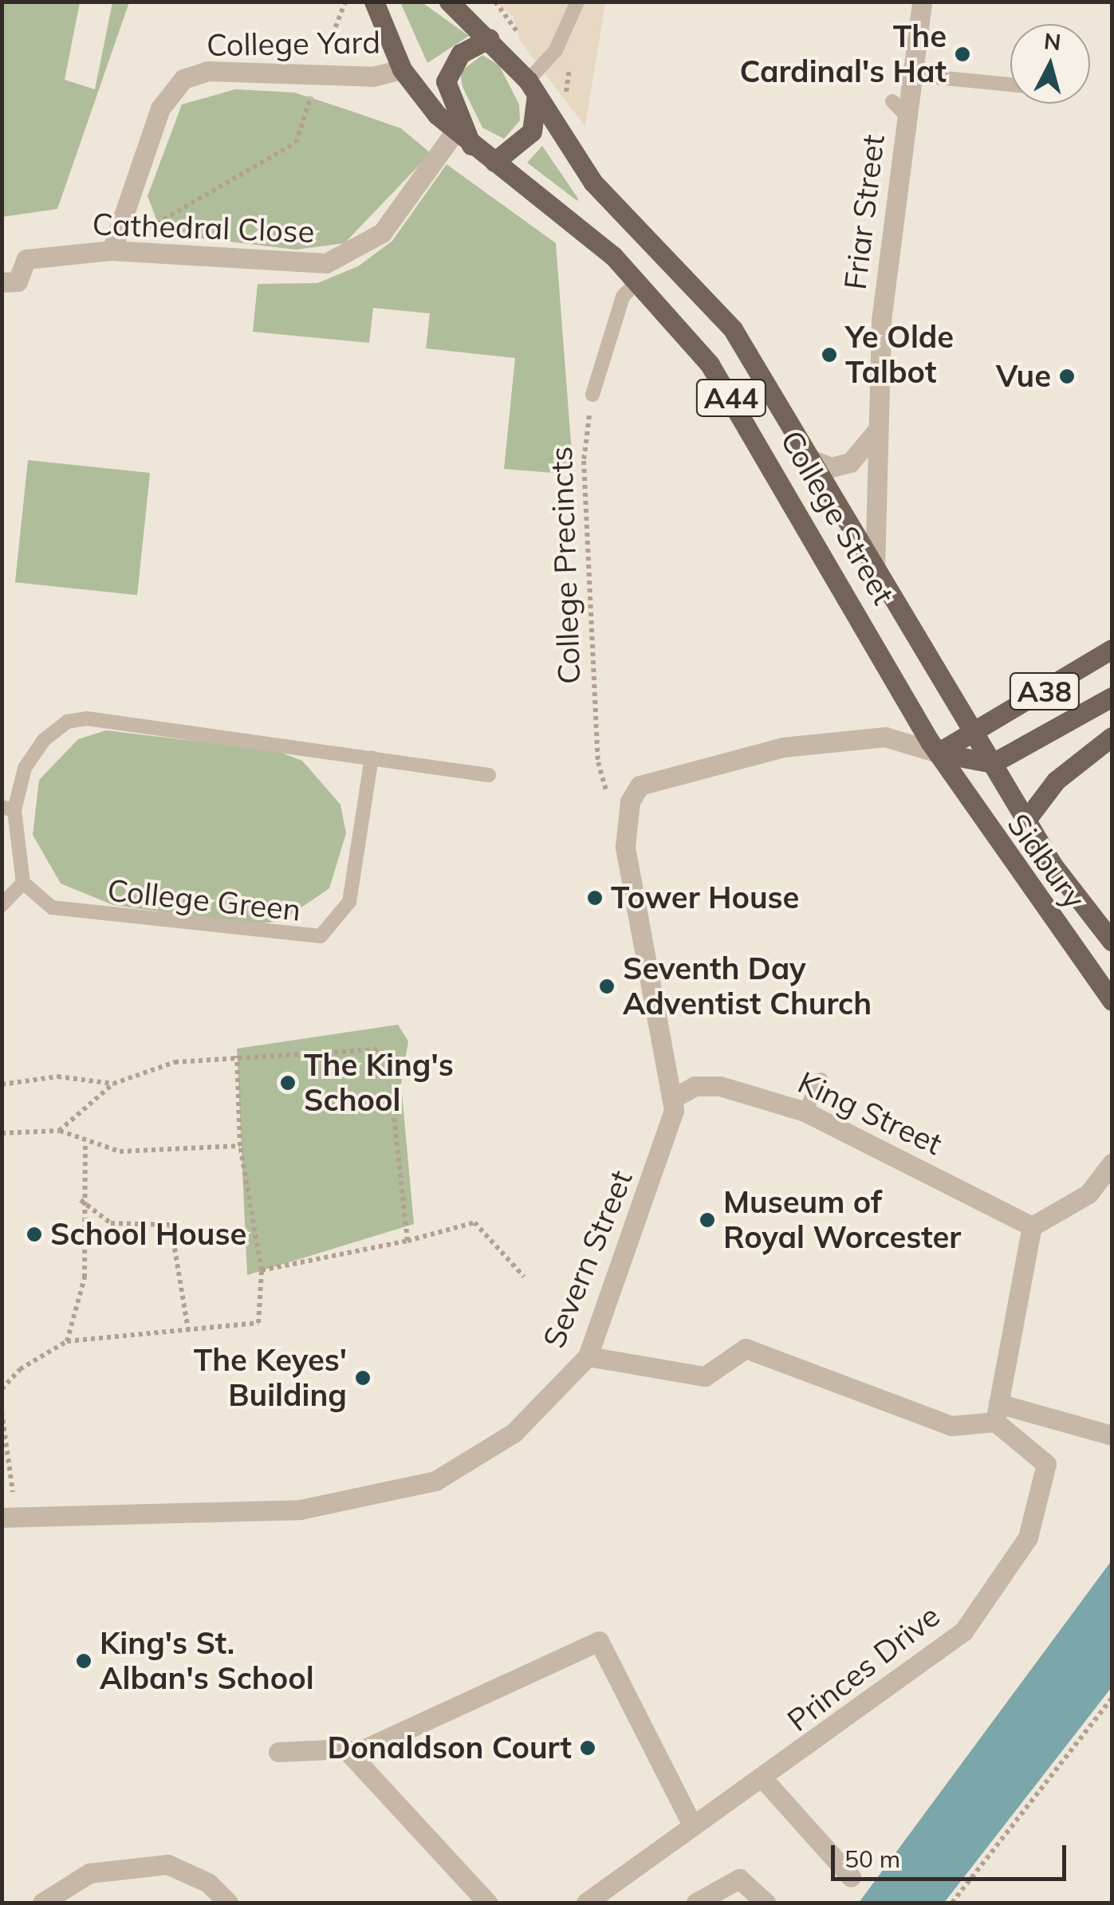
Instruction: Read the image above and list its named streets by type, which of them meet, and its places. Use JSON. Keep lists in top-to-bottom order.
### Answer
{
  "streets": {
    "main road": [
      "A44",
      "College Street",
      "A38",
      "Sidbury"
    ],
    "street": [
      "College Yard",
      "Friar Street",
      "Cathedral Close",
      "King Street",
      "Severn Street",
      "Princes Drive"
    ],
    "lane": ["College Green"],
    "path": ["College Precincts"]
  },
  "crossings": [
    ["College Yard", "Cathedral Close"],
    ["College Yard", "A44"],
    ["College Yard", "College Street"],
    ["Friar Street", "College Street"],
    ["Cathedral Close", "A44"],
    ["Cathedral Close", "College Street"],
    ["A44", "College Street"],
    ["College Street", "A38"],
    ["College Street", "Sidbury"],
    ["A38", "Sidbury"],
    ["King Street", "Severn Street"]
  ],
  "places": [
    "The Cardinal's Hat",
    "Ye Olde Talbot",
    "Vue",
    "Tower House",
    "Seventh Day Adventist Church",
    "The King's School",
    "Museum of Royal Worcester",
    "School House",
    "The Keyes' Building",
    "King's St. Alban's School",
    "Donaldson Court"
  ],
  "scale_bar": "50 m",
  "north": "top"
}
